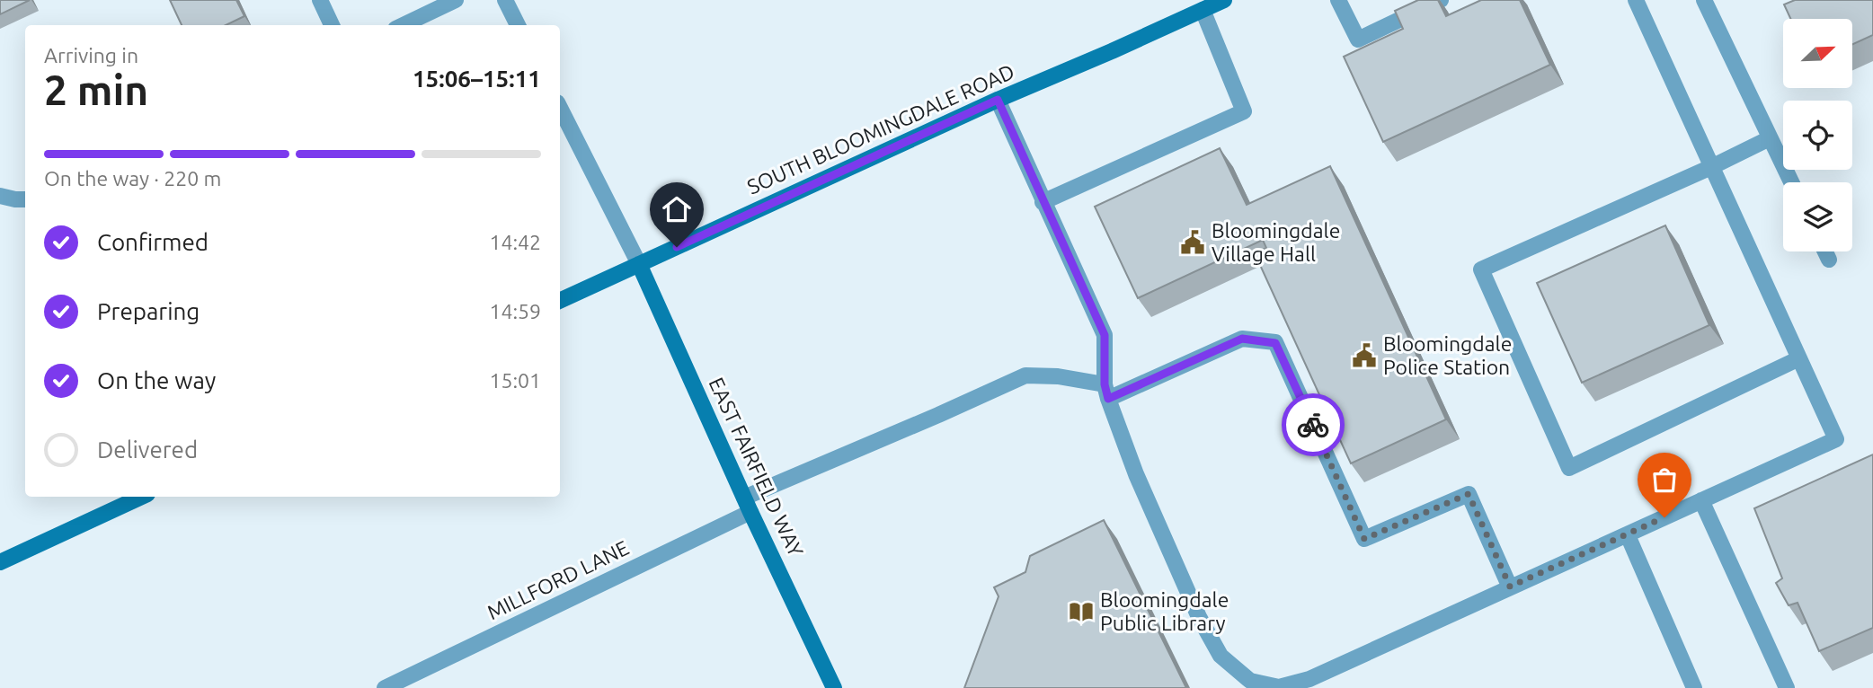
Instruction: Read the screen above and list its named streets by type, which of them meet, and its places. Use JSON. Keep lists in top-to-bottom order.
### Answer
{
  "streets": {
    "main road": ["SOUTH BLOOMINGDALE ROAD", "EAST FAIRFIELD WAY"],
    "street": ["MILLFORD LANE"]
  },
  "crossings": [
    ["SOUTH BLOOMINGDALE ROAD", "EAST FAIRFIELD WAY"],
    ["EAST FAIRFIELD WAY", "MILLFORD LANE"]
  ],
  "places": {
    "public building": ["Bloomingdale Village Hall", "Bloomingdale Police Station"],
    "library": ["Bloomingdale Public Library"]
  },
  "north": "top right",
  "page": {
    "heading": ["2 min", "Arriving in", "15:06–15:11"],
    "bar": "On the way · 220 m",
    "list": [
      ["Confirmed", "14:42"],
      ["Preparing", "14:59"],
      ["On the way", "15:01"],
      "Delivered"
    ]
  }
}
